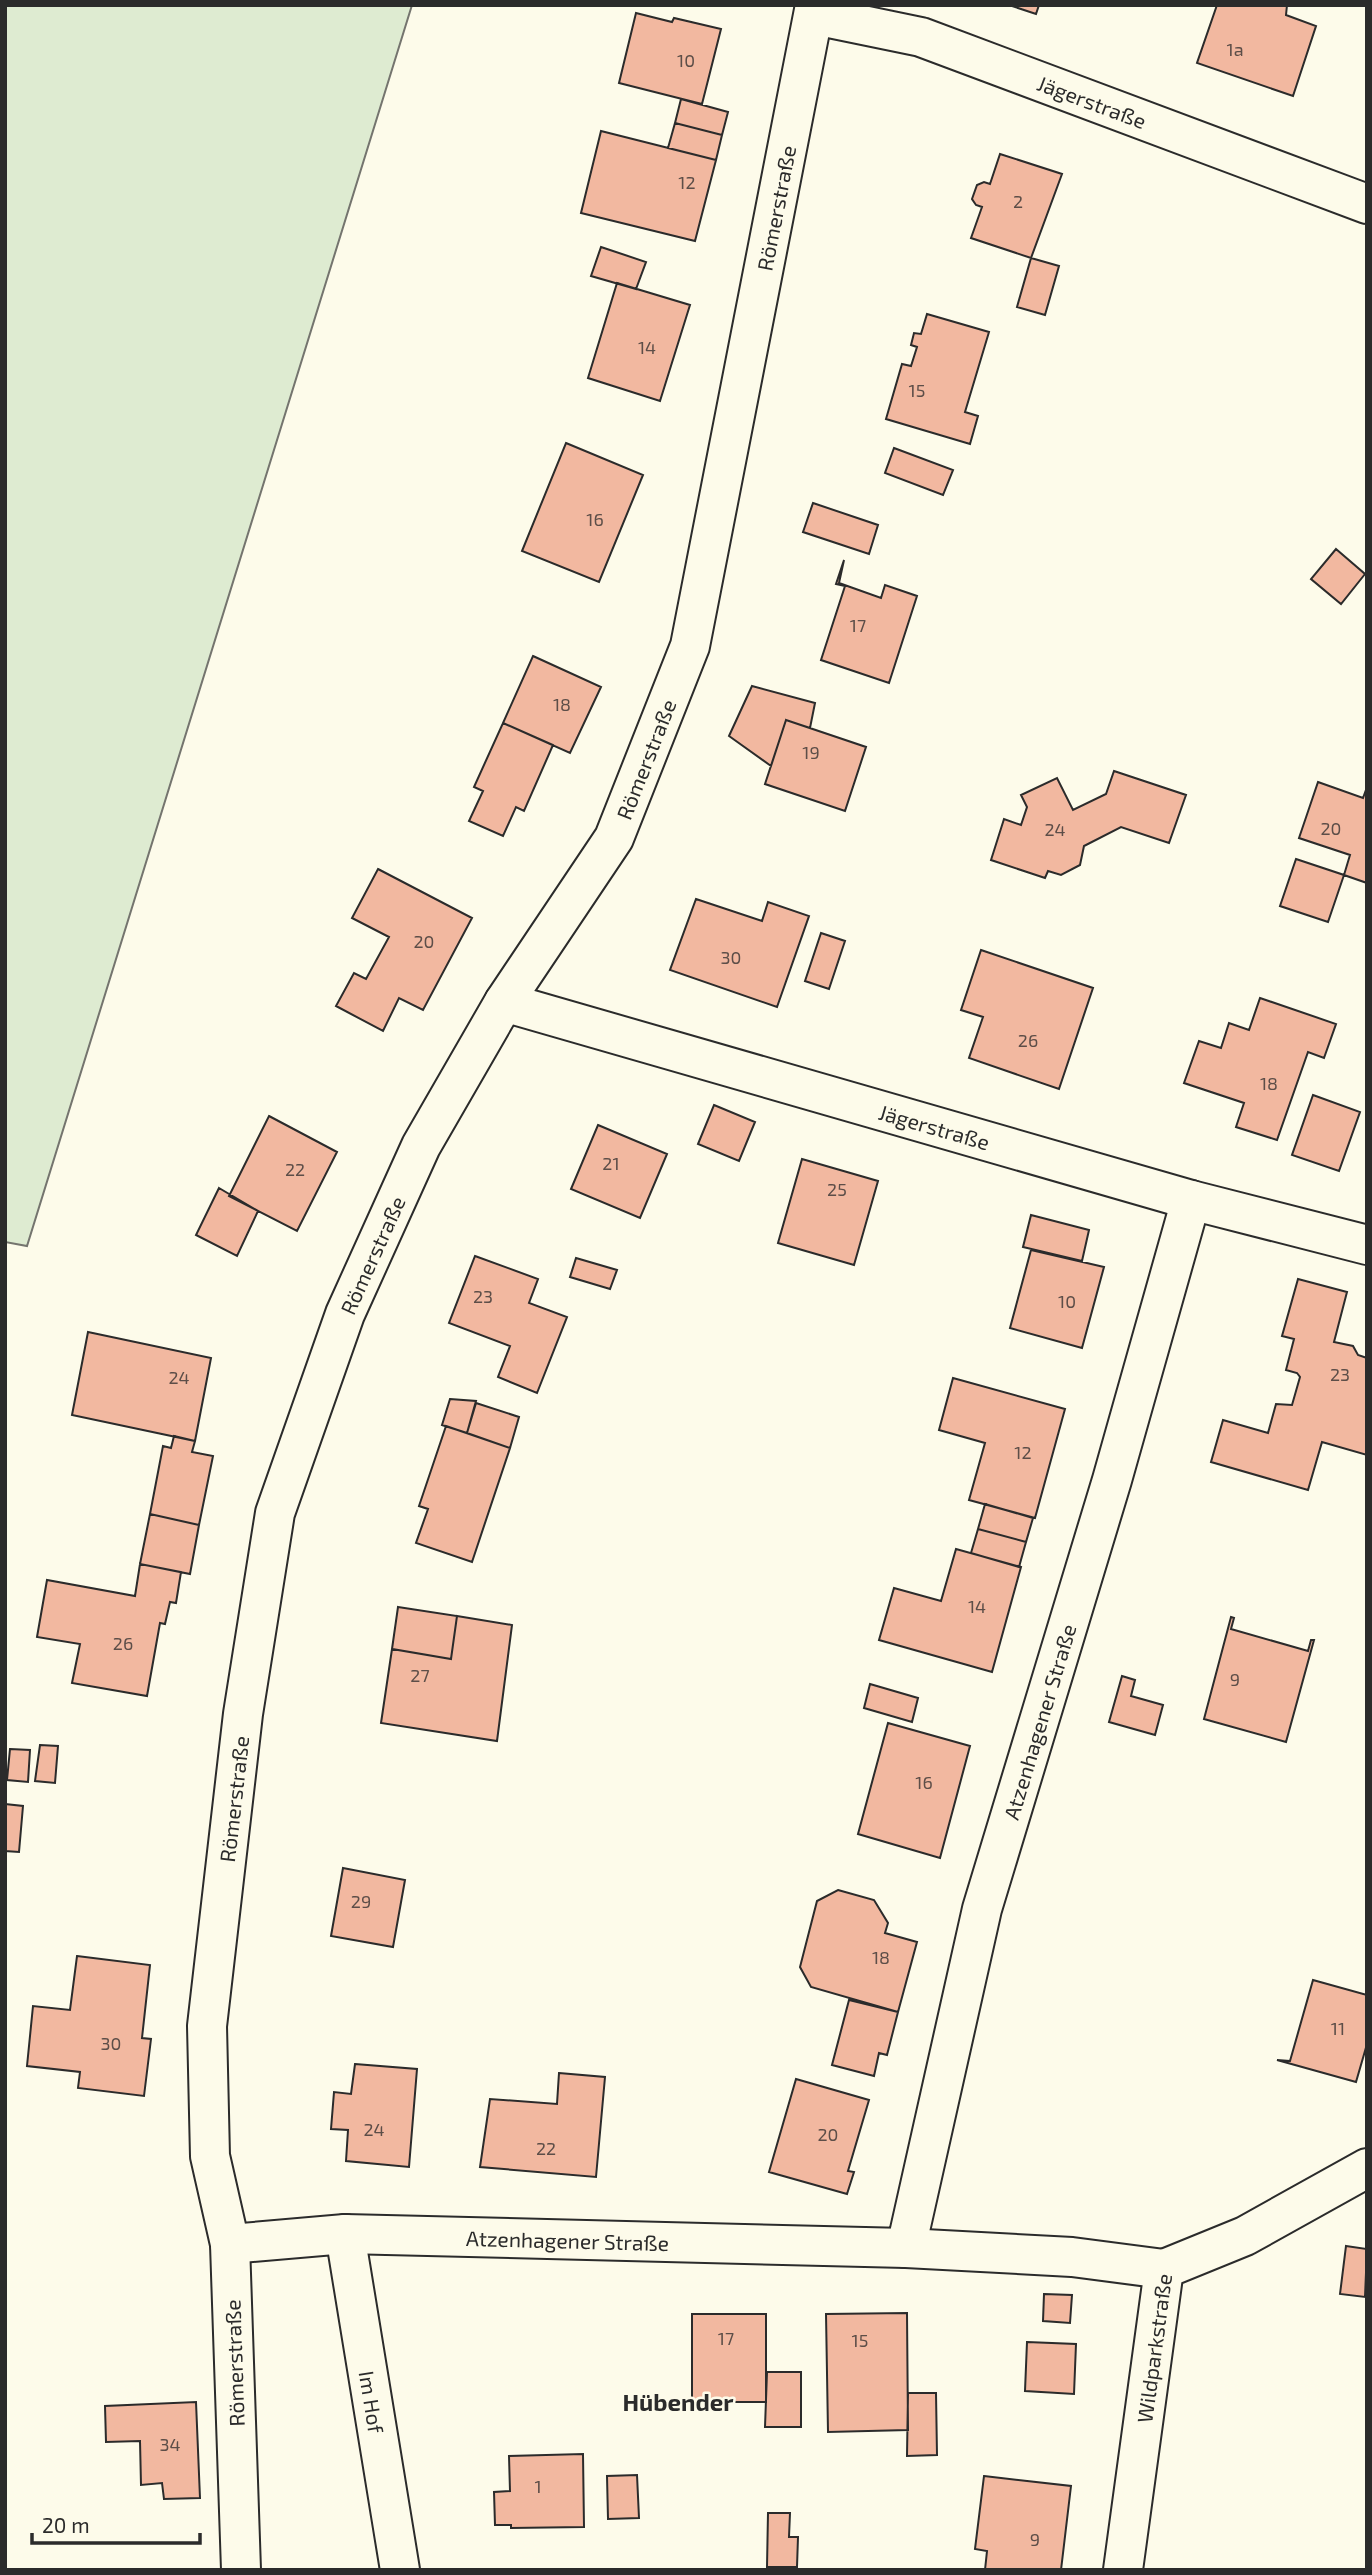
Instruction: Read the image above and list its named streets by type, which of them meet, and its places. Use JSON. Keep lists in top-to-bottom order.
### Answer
{
  "streets": {
    "street": [
      "Jägerstraße",
      "Römerstraße",
      "Atzenhagener Straße",
      "Wildparkstraße",
      "Im Hof"
    ]
  },
  "crossings": [
    ["Jägerstraße", "Römerstraße"],
    ["Jägerstraße", "Atzenhagener Straße"],
    ["Römerstraße", "Atzenhagener Straße"],
    ["Atzenhagener Straße", "Wildparkstraße"],
    ["Atzenhagener Straße", "Im Hof"]
  ],
  "districts": ["Hübender"],
  "house_numbers": [
    "1a",
    "10",
    "12",
    "2",
    "14",
    "15",
    "16",
    "17",
    "18",
    "19",
    "20",
    "24",
    "20",
    "30",
    "26",
    "18",
    "21",
    "22",
    "25",
    "23",
    "10",
    "23",
    "24",
    "12",
    "14",
    "26",
    "27",
    "9",
    "16",
    "29",
    "18",
    "11",
    "30",
    "24",
    "20",
    "22",
    "17",
    "15",
    "34",
    "1",
    "9"
  ],
  "scale_bar": "20 m"
}
